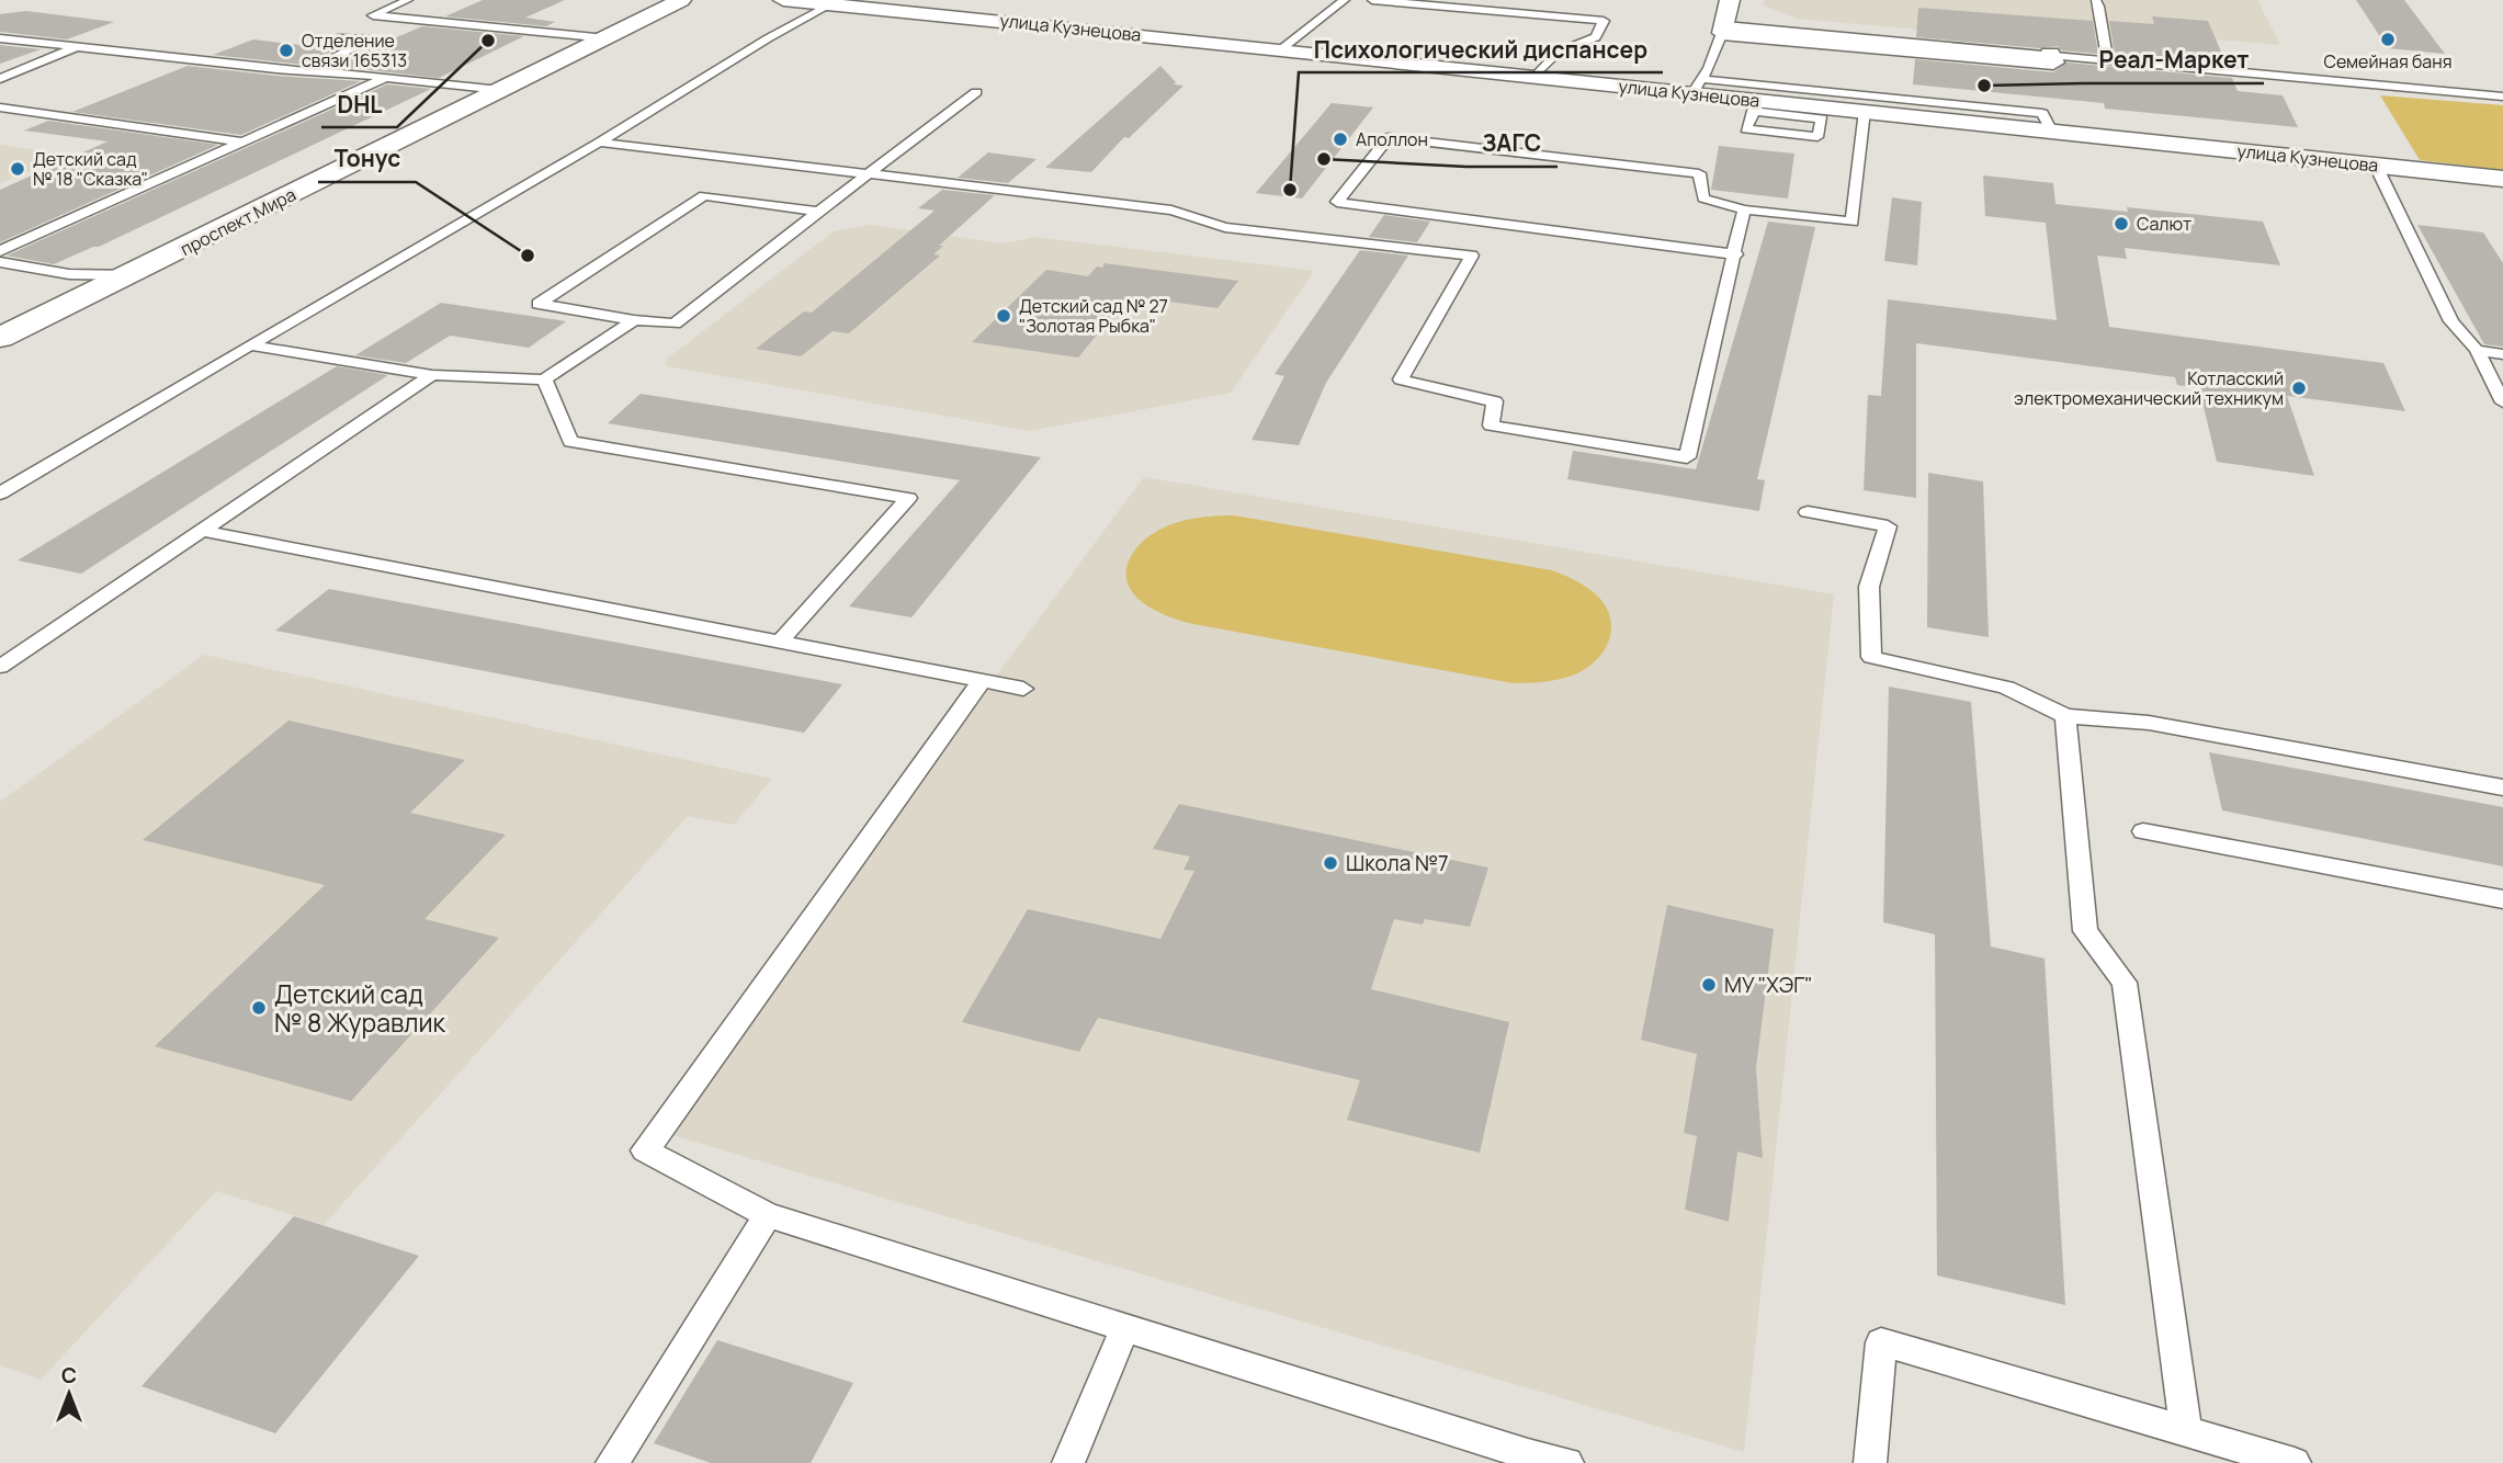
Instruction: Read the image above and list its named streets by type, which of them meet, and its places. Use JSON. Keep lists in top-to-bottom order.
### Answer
{
  "streets": {
    "street": ["улица Кузнецова", "проспект Мира"]
  },
  "places": [
    "Семейная баня",
    "DHL",
    "Отделение связи 165313",
    "Реал-Маркет",
    "Аполлон",
    "ЗАГС",
    "Детский сад № 18 \"Сказка\"",
    "Психологический диспансер",
    "Салют",
    "Тонус",
    "Детский сад № 27 \"Золотая Рыбка\"",
    "Котласский электромеханический техникум",
    "Школа №7",
    "МУ \"ХЭГ\"",
    "Детский сад № 8 Журавлик"
  ],
  "north": "top"
}
